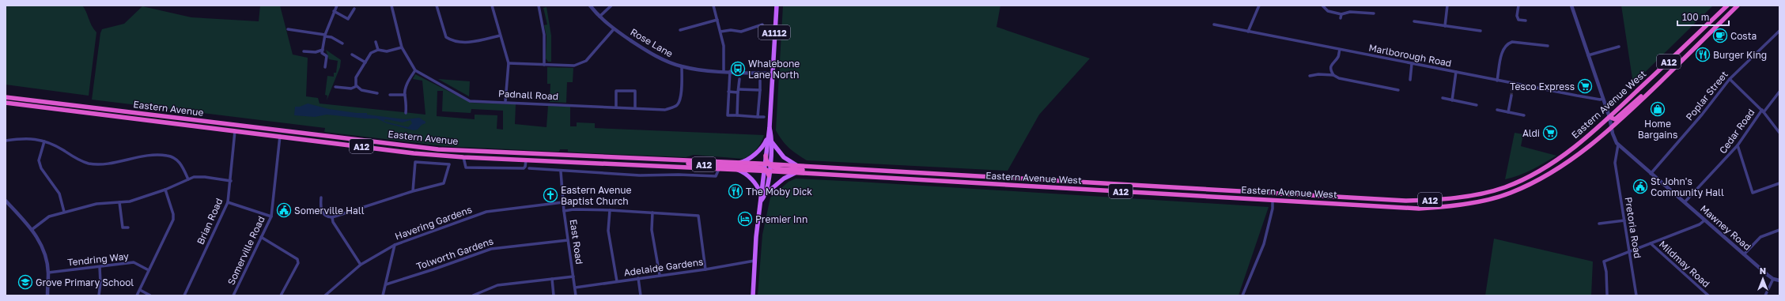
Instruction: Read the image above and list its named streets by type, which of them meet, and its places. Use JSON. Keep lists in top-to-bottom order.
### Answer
{
  "streets": {
    "highway": ["A12", "Eastern Avenue West", "Eastern Avenue"],
    "main road": ["A1112"],
    "street": [
      "Rose Lane",
      "Marlborough Road",
      "Padnall Road",
      "Poplar Street",
      "Cedar Road",
      "Brian Road",
      "Havering Gardens",
      "Pretoria Road",
      "Mawney Road",
      "East Road",
      "Somerville Road",
      "Tolworth Gardens",
      "Tendring Way",
      "Mildmay Road",
      "Adelaide Gardens"
    ]
  },
  "crossings": [
    ["A1112", "Rose Lane"],
    ["A1112", "A12"],
    ["A1112", "Eastern Avenue West"],
    ["A1112", "Eastern Avenue"],
    ["A1112", "Adelaide Gardens"],
    ["Rose Lane", "Padnall Road"],
    ["A12", "Eastern Avenue West"],
    ["A12", "Eastern Avenue"],
    ["Poplar Street", "Mawney Road"],
    ["Eastern Avenue West", "Eastern Avenue"],
    ["Eastern Avenue West", "Mawney Road"],
    ["Eastern Avenue", "Brian Road"],
    ["Eastern Avenue", "Somerville Road"],
    ["Cedar Road", "Mawney Road"],
    ["Havering Gardens", "East Road"],
    ["Pretoria Road", "Mawney Road"],
    ["East Road", "Tolworth Gardens"],
    ["East Road", "Adelaide Gardens"]
  ],
  "places": {
    "cafe": ["Costa"],
    "restaurant": ["Burger King", "The Moby Dick"],
    "bus stop": ["Whalebone Lane North"],
    "supermarket": ["Tesco Express", "Aldi"],
    "shop": ["Home Bargains"],
    "public building": ["St John's Community Hall", "Somerville Hall"],
    "church": ["Eastern Avenue Baptist Church"],
    "hotel": ["Premier Inn"],
    "school or university": ["Grove Primary School"]
  },
  "scale_bar": "100 m",
  "north": "top"
}
